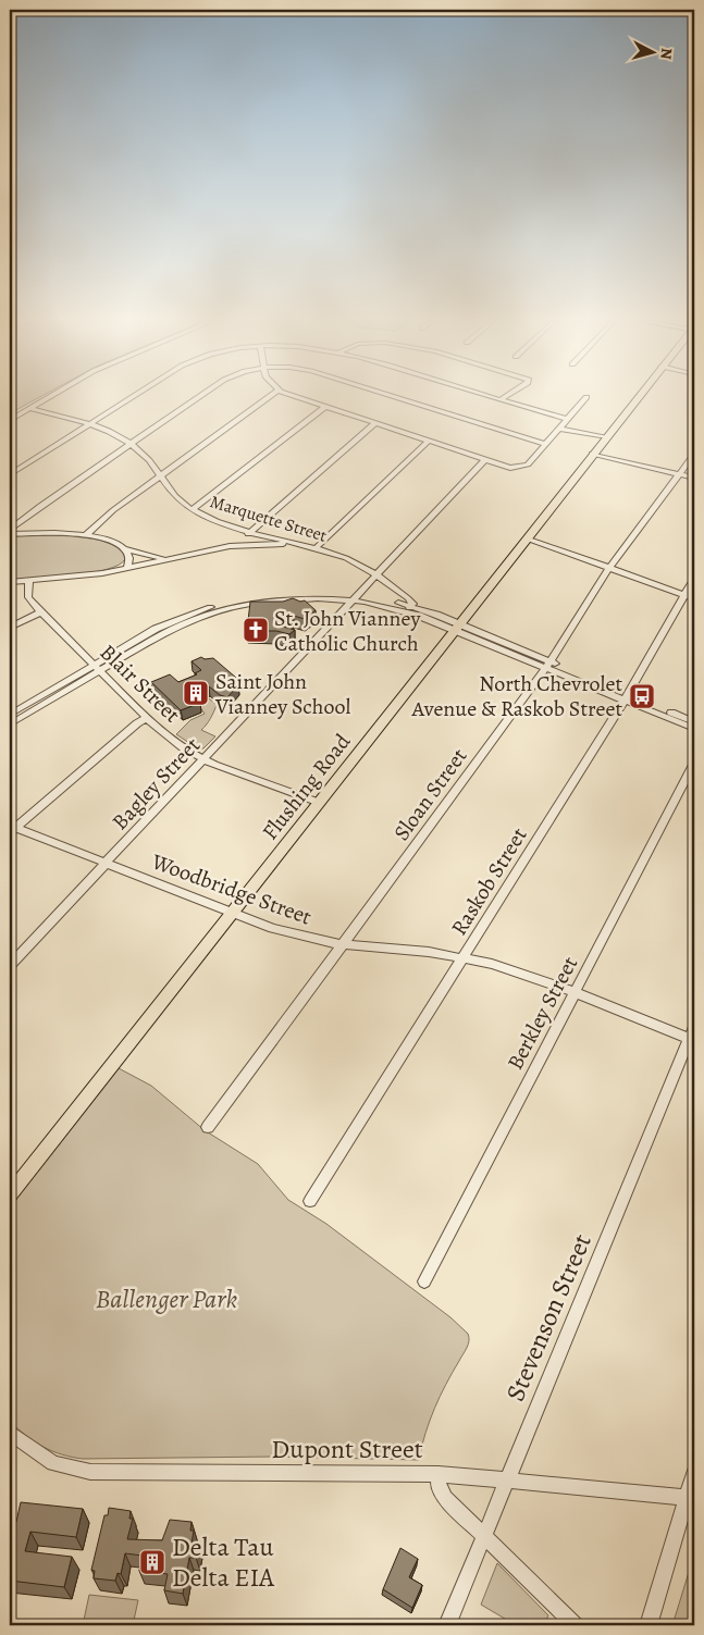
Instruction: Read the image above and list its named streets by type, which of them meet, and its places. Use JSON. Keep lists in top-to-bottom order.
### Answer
{
  "streets": {
    "main road": ["Flushing Road"],
    "street": [
      "Marquette Street",
      "Blair Street",
      "Bagley Street",
      "Sloan Street",
      "Raskob Street",
      "Woodbridge Street",
      "Berkley Street",
      "Stevenson Street",
      "Dupont Street"
    ]
  },
  "crossings": [
    ["Marquette Street", "Bagley Street"],
    ["Blair Street", "Bagley Street"],
    ["Blair Street", "Flushing Road"],
    ["Bagley Street", "Woodbridge Street"],
    ["Flushing Road", "Woodbridge Street"],
    ["Sloan Street", "Woodbridge Street"],
    ["Raskob Street", "Woodbridge Street"],
    ["Woodbridge Street", "Berkley Street"],
    ["Woodbridge Street", "Stevenson Street"],
    ["Stevenson Street", "Dupont Street"]
  ],
  "parks": ["Ballenger Park"],
  "places": {
    "church": ["St. John Vianney Catholic Church"],
    "building": ["Saint John Vianney School", "Delta Tau Delta EIA"],
    "bus stop": ["North Chevrolet Avenue & Raskob Street"]
  },
  "north": "right"
}
